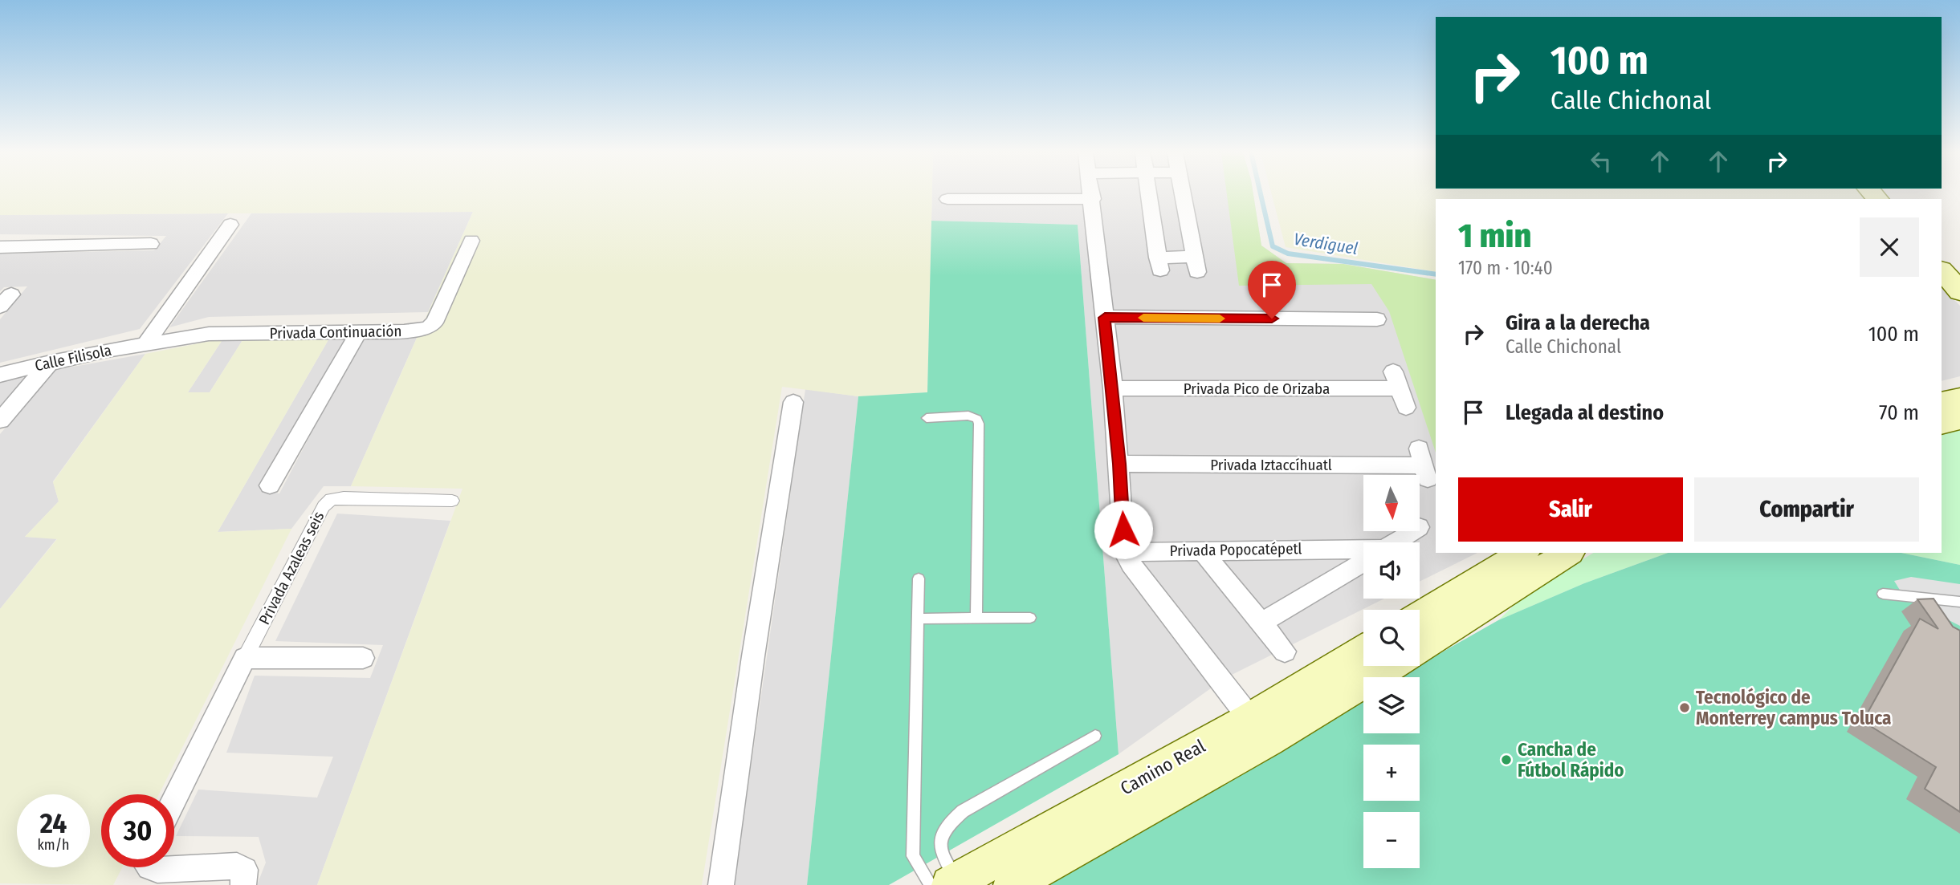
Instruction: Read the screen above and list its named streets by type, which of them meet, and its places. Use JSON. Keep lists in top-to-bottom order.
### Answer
{
  "streets": {
    "main road": ["Camino Real"],
    "street": [
      "Privada Continuación",
      "Calle Filisola",
      "Privada Pico de Orizaba",
      "Privada Iztaccíhuatl",
      "Privada Popocatépetl",
      "Privada Azaleas seis"
    ]
  },
  "crossings": [
    ["Privada Continuación", "Calle Filisola"]
  ],
  "water": ["Verdiguel"],
  "places": ["Tecnológico de Monterrey campus Toluca", "Cancha de Fútbol Rápido"],
  "north": "bottom",
  "page": {
    "turn": ["100 m", "Calle Chichonal"],
    "heading": ["1 min", "170 m · 10:40"],
    "list": [
      {
        "name": "Gira a la derecha",
        "note": "Calle Chichonal",
        "value": "100 m"
      },
      {
        "name": "Llegada al destino",
        "value": "70 m"
      }
    ],
    "buttons": ["Salir", "Compartir"],
    "map_buttons": ["+", "−"],
    "speed": "24 km/h",
    "limit": "30"
  }
}
